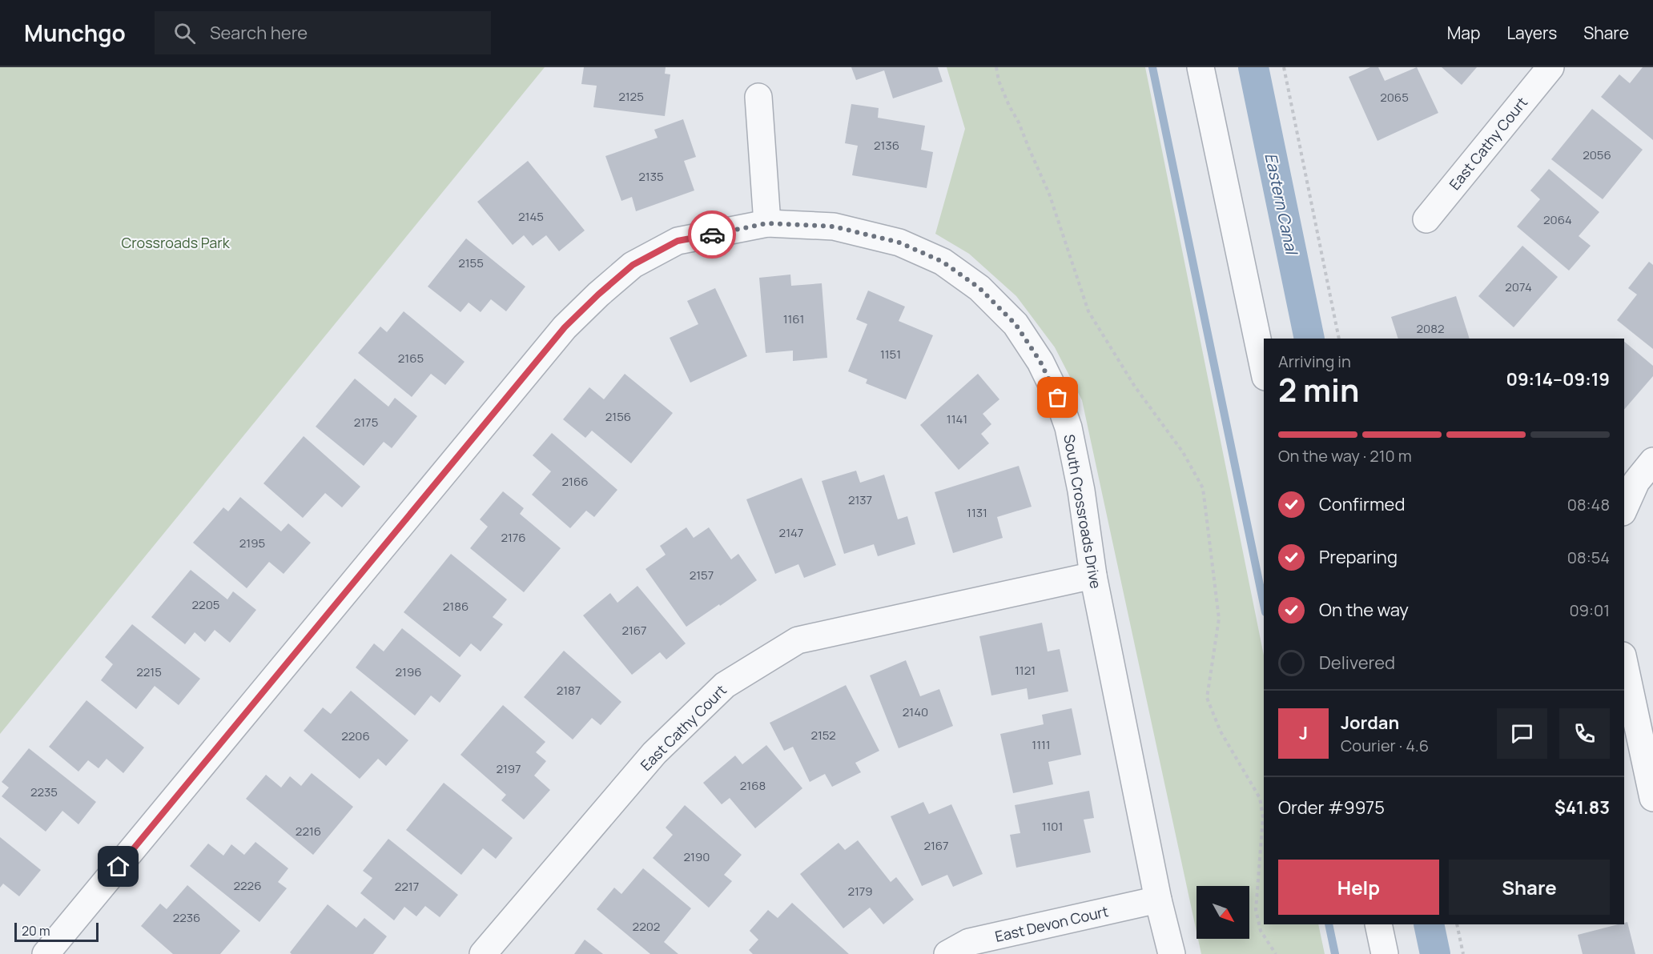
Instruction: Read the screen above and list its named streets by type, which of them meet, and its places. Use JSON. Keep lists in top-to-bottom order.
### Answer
{
  "streets": {
    "street": ["East Cathy Court", "South Crossroads Drive", "East Devon Court"]
  },
  "crossings": [
    ["East Cathy Court", "South Crossroads Drive"],
    ["South Crossroads Drive", "East Devon Court"]
  ],
  "water": ["Eastern Canal"],
  "parks": ["Crossroads Park"],
  "house_numbers": [
    "2125",
    "2065",
    "2136",
    "2056",
    "2135",
    "2145",
    "2064",
    "2155",
    "2074",
    "1161",
    "2082",
    "1151",
    "2165",
    "2156",
    "1141",
    "2175",
    "2166",
    "2137",
    "1131",
    "2147",
    "2176",
    "2195",
    "2157",
    "2205",
    "2186",
    "2167",
    "1121",
    "2215",
    "2196",
    "2187",
    "2140",
    "2152",
    "2206",
    "1111",
    "2197",
    "2168",
    "2235",
    "1101",
    "2216",
    "2167",
    "2190",
    "2226",
    "2217",
    "2179",
    "2236",
    "2202"
  ],
  "scale_bar": "20 m",
  "north": "bottom right",
  "page": {
    "header": "Munchgo",
    "search": "Search here",
    "nav": ["Map", "Layers", "Share"],
    "heading": ["2 min", "Arriving in", "09:14–09:19"],
    "panel": [
      "Jordan",
      "Courier · 4.6",
      "Order #9975",
      "$41.83"
    ],
    "bar": "On the way · 210 m",
    "list": [
      ["Confirmed", "08:48"],
      ["Preparing", "08:54"],
      ["On the way", "09:01"],
      "Delivered"
    ],
    "round": "J",
    "buttons": ["Help", "Share"],
    "scale": "20 m"
  }
}
